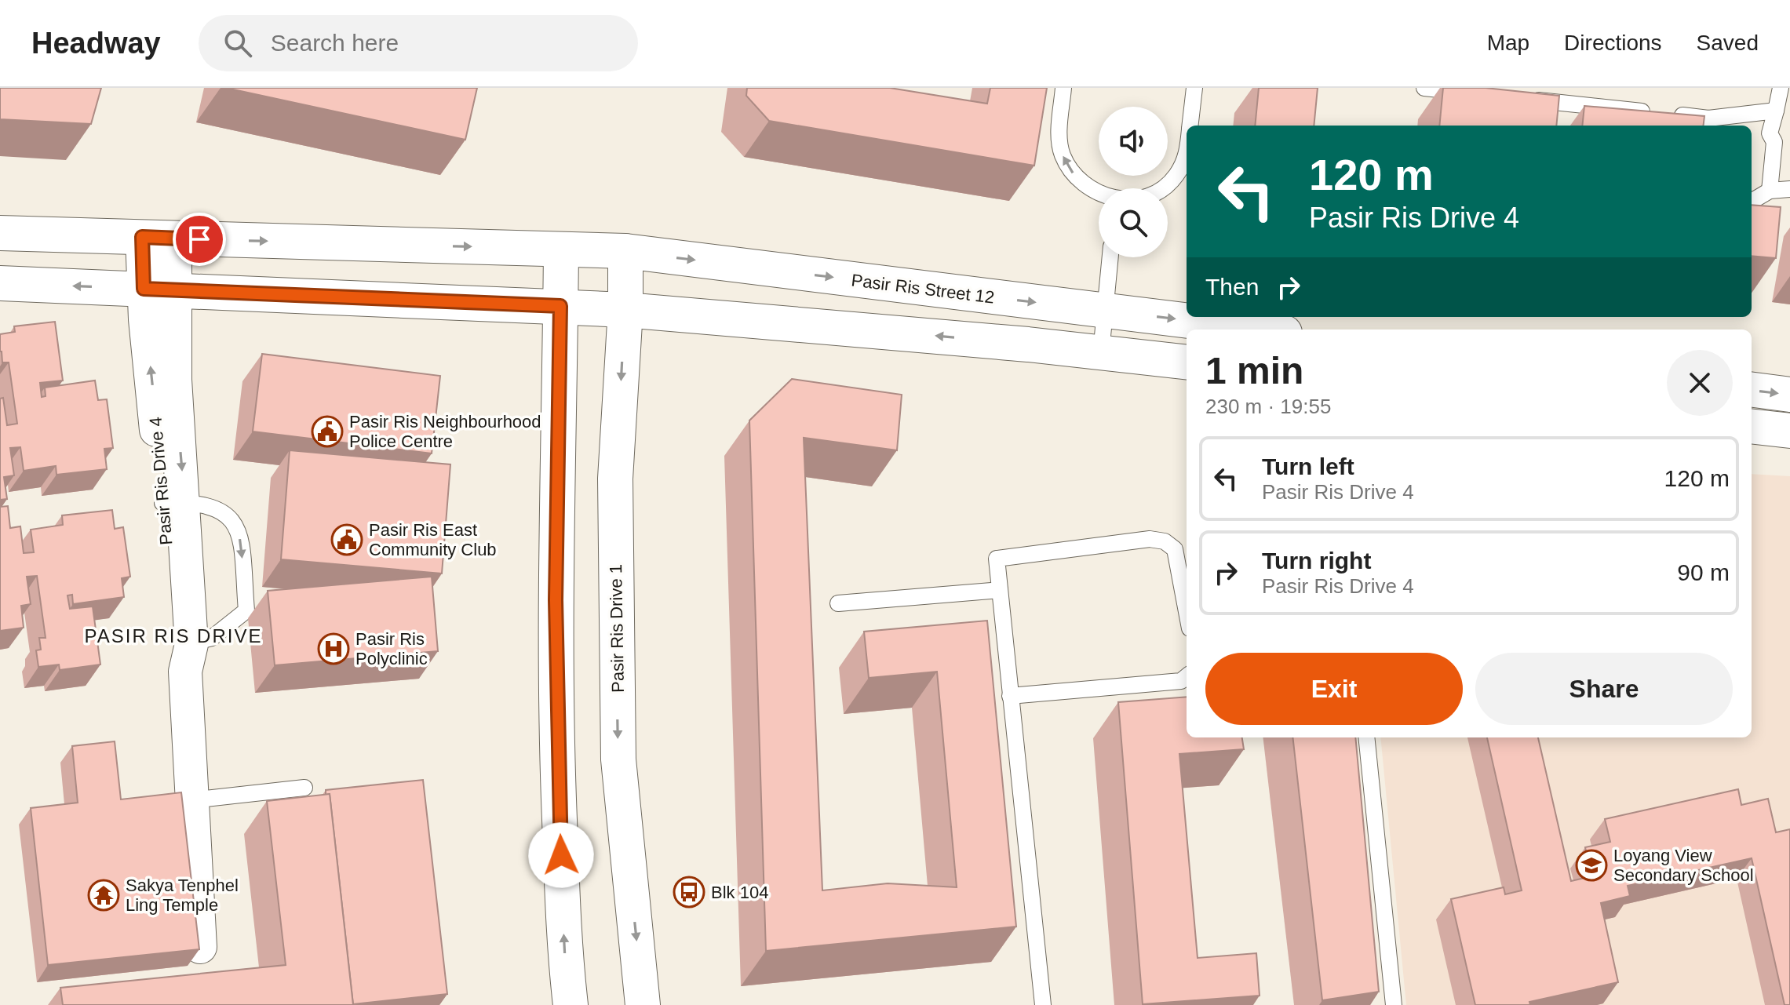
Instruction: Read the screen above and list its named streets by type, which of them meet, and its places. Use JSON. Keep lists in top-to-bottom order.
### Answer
{
  "streets": {
    "street": ["Pasir Ris Street 12", "Pasir Ris Drive 4", "Pasir Ris Drive 1"]
  },
  "crossings": [
    ["Pasir Ris Street 12", "Pasir Ris Drive 1"]
  ],
  "districts": ["PASIR RIS DRIVE"],
  "places": {
    "public building": ["Pasir Ris Neighbourhood Police Centre", "Pasir Ris East Community Club"],
    "hospital": ["Pasir Ris Polyclinic"],
    "school or university": ["Loyang View Secondary School"],
    "bus stop": ["Blk 104"],
    "temple": ["Sakya Tenphel Ling Temple"]
  },
  "page": {
    "header": "Headway",
    "search": "Search here",
    "nav": ["Map", "Directions", "Saved"],
    "turn": ["120 m", "Pasir Ris Drive 4"],
    "then": "Then",
    "heading": ["1 min", "230 m · 19:55"],
    "list": [
      {
        "name": "Turn left",
        "note": "Pasir Ris Drive 4",
        "value": "120 m"
      },
      {
        "name": "Turn right",
        "note": "Pasir Ris Drive 4",
        "value": "90 m"
      }
    ],
    "buttons": ["Exit", "Share"]
  }
}
